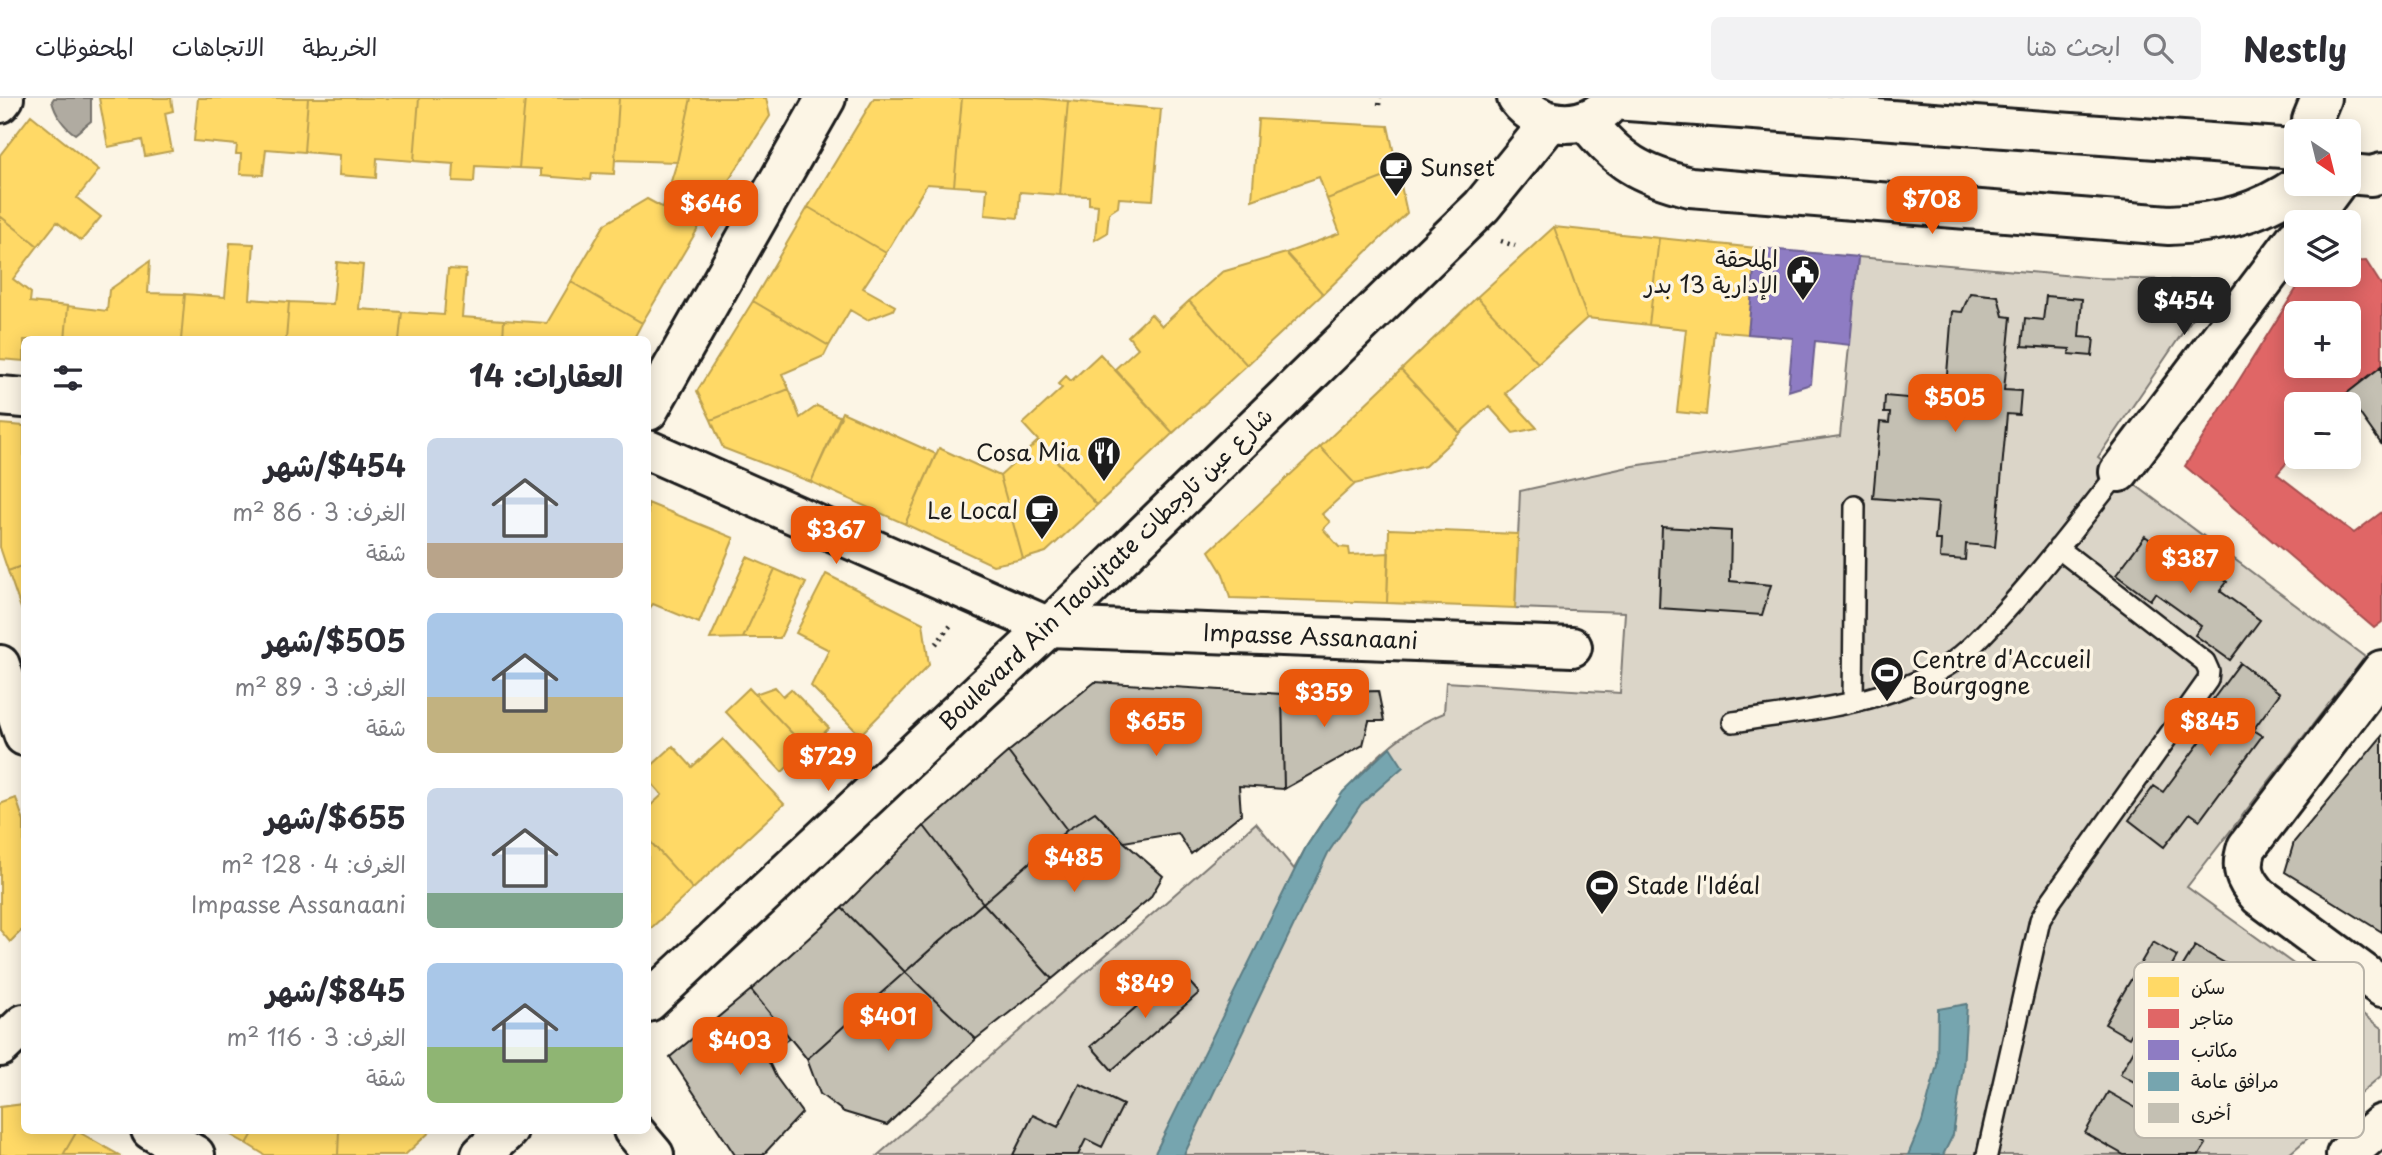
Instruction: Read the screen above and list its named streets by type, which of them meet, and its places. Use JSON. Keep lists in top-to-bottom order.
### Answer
{
  "streets": {
    "street": ["Boulevard Ain Taoujtate شارع عين تاوجطات", "Impasse Assanaani"]
  },
  "crossings": [
    ["Boulevard Ain Taoujtate شارع عين تاوجطات", "Impasse Assanaani"]
  ],
  "places": {
    "cafe": ["Sunset", "Le Local"],
    "public building": ["الملحقة الإدارية 13 بدر"],
    "restaurant": ["Cosa Mia"],
    "sports": ["Centre d'Accueil Bourgogne", "Stade l'Idéal"]
  },
  "legend": [
    "سكن",
    "متاجر",
    "مكاتب",
    "مرافق عامة",
    "أخرى"
  ],
  "north": "bottom right",
  "page": {
    "header": "Nestly",
    "search": "ابحث هنا",
    "nav": ["الخريطة", "الاتجاهات", "المحفوظات"],
    "map_buttons": ["+", "−"],
    "price": [
      "$708",
      "$646",
      "$454",
      "$505",
      "$367",
      "$387",
      "$359",
      "$655",
      "$845",
      "$729",
      "$485",
      "$849",
      "$401",
      "$403"
    ],
    "heading": "العقارات: 14",
    "list": [
      {
        "name": "$454/شهر",
        "note": "الغرف: 3 · 86 m² · شقة"
      },
      {
        "name": "$505/شهر",
        "note": "الغرف: 3 · 89 m² · شقة"
      },
      {
        "name": "$655/شهر",
        "note": "الغرف: 4 · 128 m² · Impasse Assanaani"
      },
      {
        "name": "$845/شهر",
        "note": "الغرف: 3 · 116 m² · شقة"
      }
    ]
  }
}
